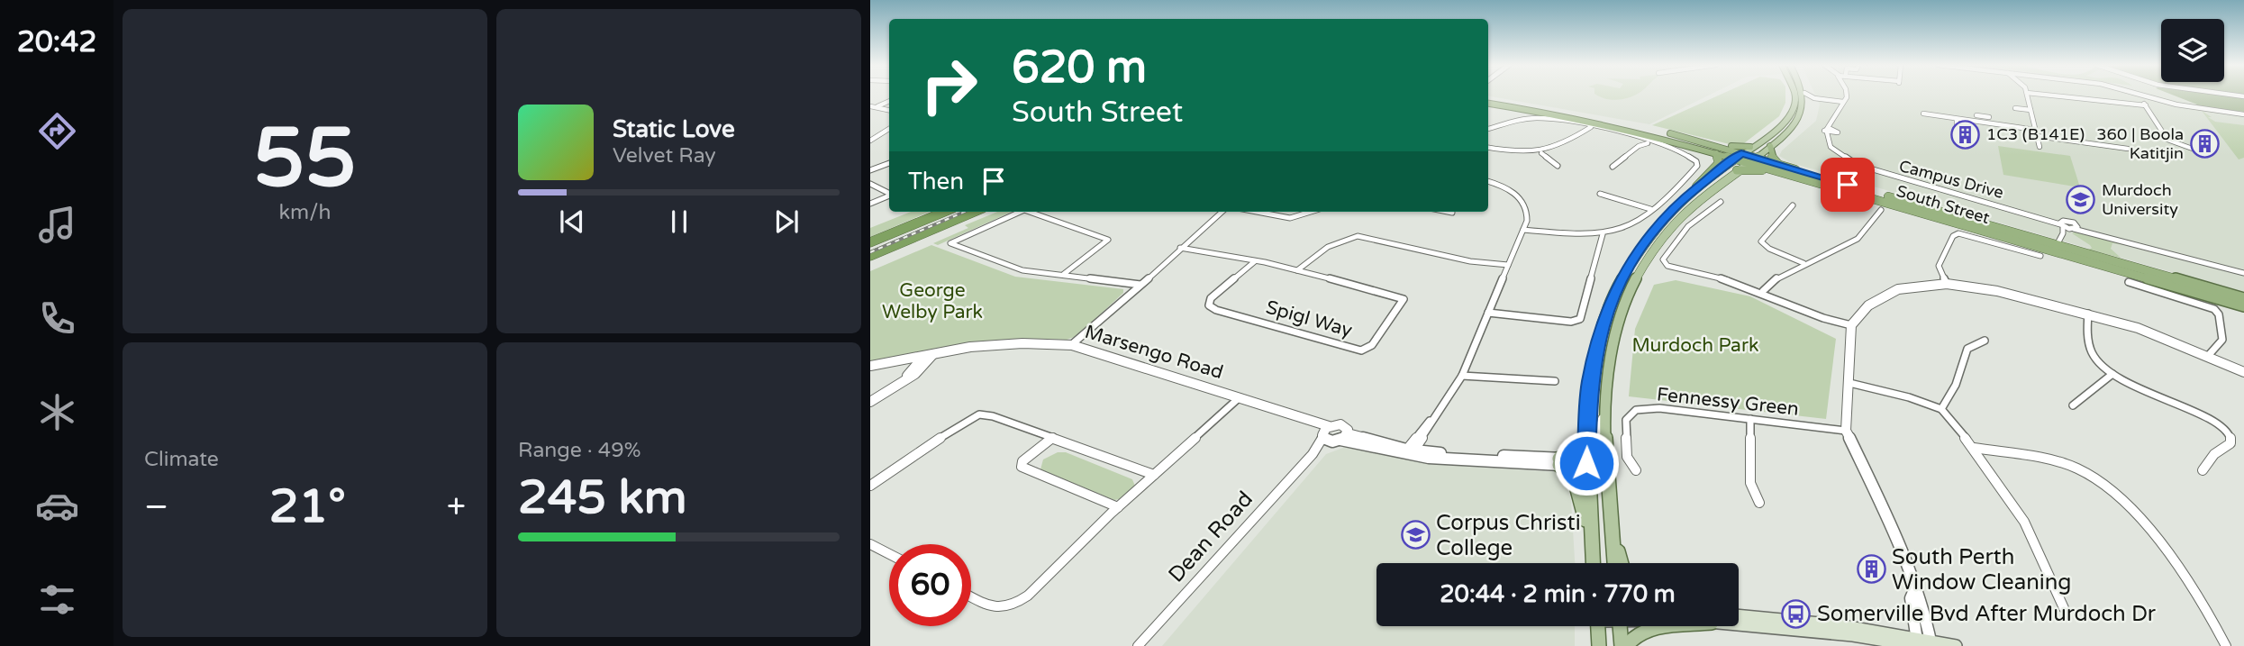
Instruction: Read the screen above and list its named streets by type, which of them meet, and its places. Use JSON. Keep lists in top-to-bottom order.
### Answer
{
  "streets": {
    "highway": ["South Street"],
    "street": [
      "Campus Drive",
      "Spigl Way",
      "Marsengo Road",
      "Fennessy Green",
      "Dean Road"
    ]
  },
  "crossings": [
    ["Marsengo Road", "Dean Road"]
  ],
  "parks": ["George Welby Park", "Murdoch Park"],
  "places": {
    "building": ["1C3 (B141E)", "360 | Boola Katitjin", "South Perth Window Cleaning"],
    "school or university": ["Murdoch University", "Corpus Christi College"],
    "bus stop": ["Somerville Bvd After Murdoch Dr"]
  },
  "page": {
    "tabs": "20:42",
    "tile": [
      ["55", "km/h"],
      "Climate",
      ["Range · 49%", "245 km"]
    ],
    "turn": ["620 m", "South Street"],
    "song": ["Static Love", "Velvet Ray"],
    "then": "Then",
    "heat": ["−", "21°", "+"],
    "limit": "60",
    "trip": "20:44 · 2 min · 770 m"
  }
}
